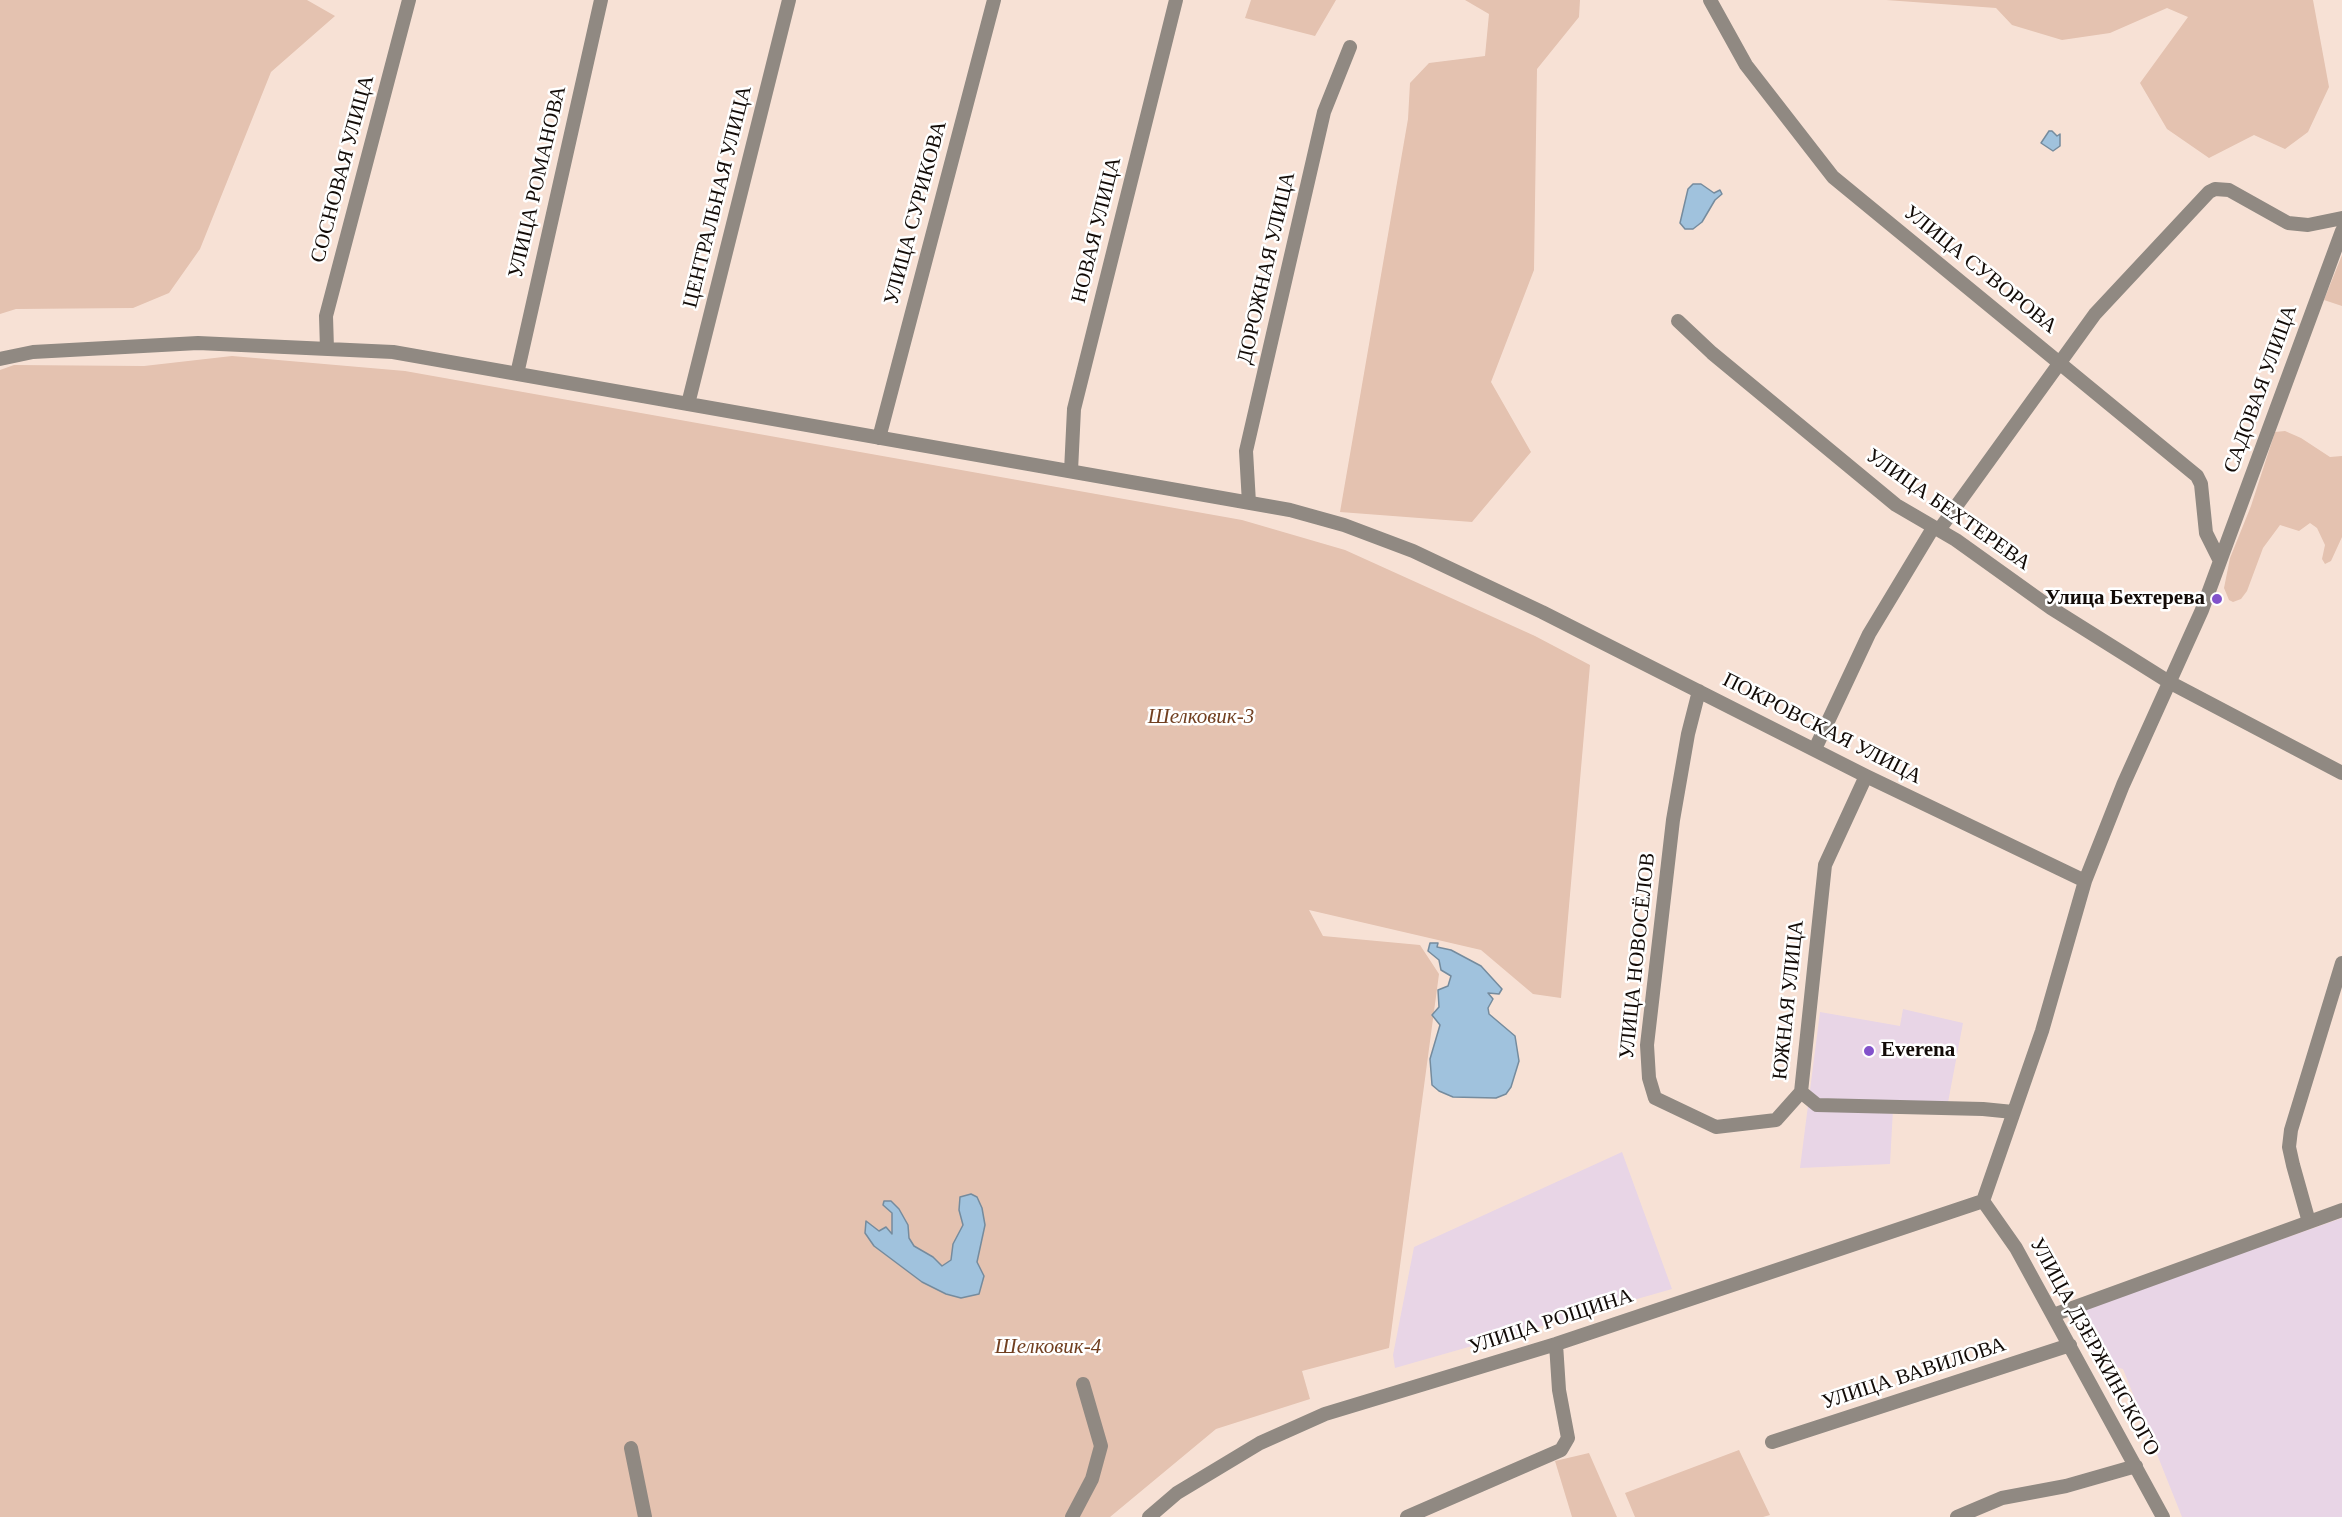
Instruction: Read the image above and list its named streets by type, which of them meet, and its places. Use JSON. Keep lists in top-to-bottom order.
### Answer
{
  "streets": {
    "street": [
      "СОСНОВАЯ УЛИЦА",
      "УЛИЦА РОМАНОВА",
      "ЦЕНТРАЛЬНАЯ УЛИЦА",
      "УЛИЦА СУРИКОВА",
      "НОВАЯ УЛИЦА",
      "ДОРОЖНАЯ УЛИЦА",
      "УЛИЦА СУВОРОВА",
      "САДОВАЯ УЛИЦА",
      "УЛИЦА БЕХТЕРЕВА",
      "ПОКРОВСКАЯ УЛИЦА",
      "УЛИЦА НОВОСЁЛОВ",
      "ЮЖНАЯ УЛИЦА",
      "УЛИЦА РОЩИНА",
      "УЛИЦА ДЗЕРЖИНСКОГО",
      "УЛИЦА ВАВИЛОВА"
    ]
  },
  "crossings": [
    ["СОСНОВАЯ УЛИЦА", "ПОКРОВСКАЯ УЛИЦА"],
    ["УЛИЦА РОМАНОВА", "ПОКРОВСКАЯ УЛИЦА"],
    ["ЦЕНТРАЛЬНАЯ УЛИЦА", "ПОКРОВСКАЯ УЛИЦА"],
    ["УЛИЦА СУРИКОВА", "ПОКРОВСКАЯ УЛИЦА"],
    ["НОВАЯ УЛИЦА", "ПОКРОВСКАЯ УЛИЦА"],
    ["ДОРОЖНАЯ УЛИЦА", "ПОКРОВСКАЯ УЛИЦА"],
    ["УЛИЦА СУВОРОВА", "САДОВАЯ УЛИЦА"],
    ["САДОВАЯ УЛИЦА", "УЛИЦА БЕХТЕРЕВА"],
    ["САДОВАЯ УЛИЦА", "ПОКРОВСКАЯ УЛИЦА"],
    ["САДОВАЯ УЛИЦА", "ЮЖНАЯ УЛИЦА"],
    ["САДОВАЯ УЛИЦА", "УЛИЦА РОЩИНА"],
    ["САДОВАЯ УЛИЦА", "УЛИЦА ДЗЕРЖИНСКОГО"],
    ["ПОКРОВСКАЯ УЛИЦА", "УЛИЦА НОВОСЁЛОВ"],
    ["ПОКРОВСКАЯ УЛИЦА", "ЮЖНАЯ УЛИЦА"],
    ["УЛИЦА НОВОСЁЛОВ", "ЮЖНАЯ УЛИЦА"],
    ["УЛИЦА РОЩИНА", "УЛИЦА ДЗЕРЖИНСКОГО"],
    ["УЛИЦА ДЗЕРЖИНСКОГО", "УЛИЦА ВАВИЛОВА"]
  ],
  "parks": ["Шелковик-3", "Шелковик-4"],
  "places": ["Улица Бехтерева", "Everena"]
}
